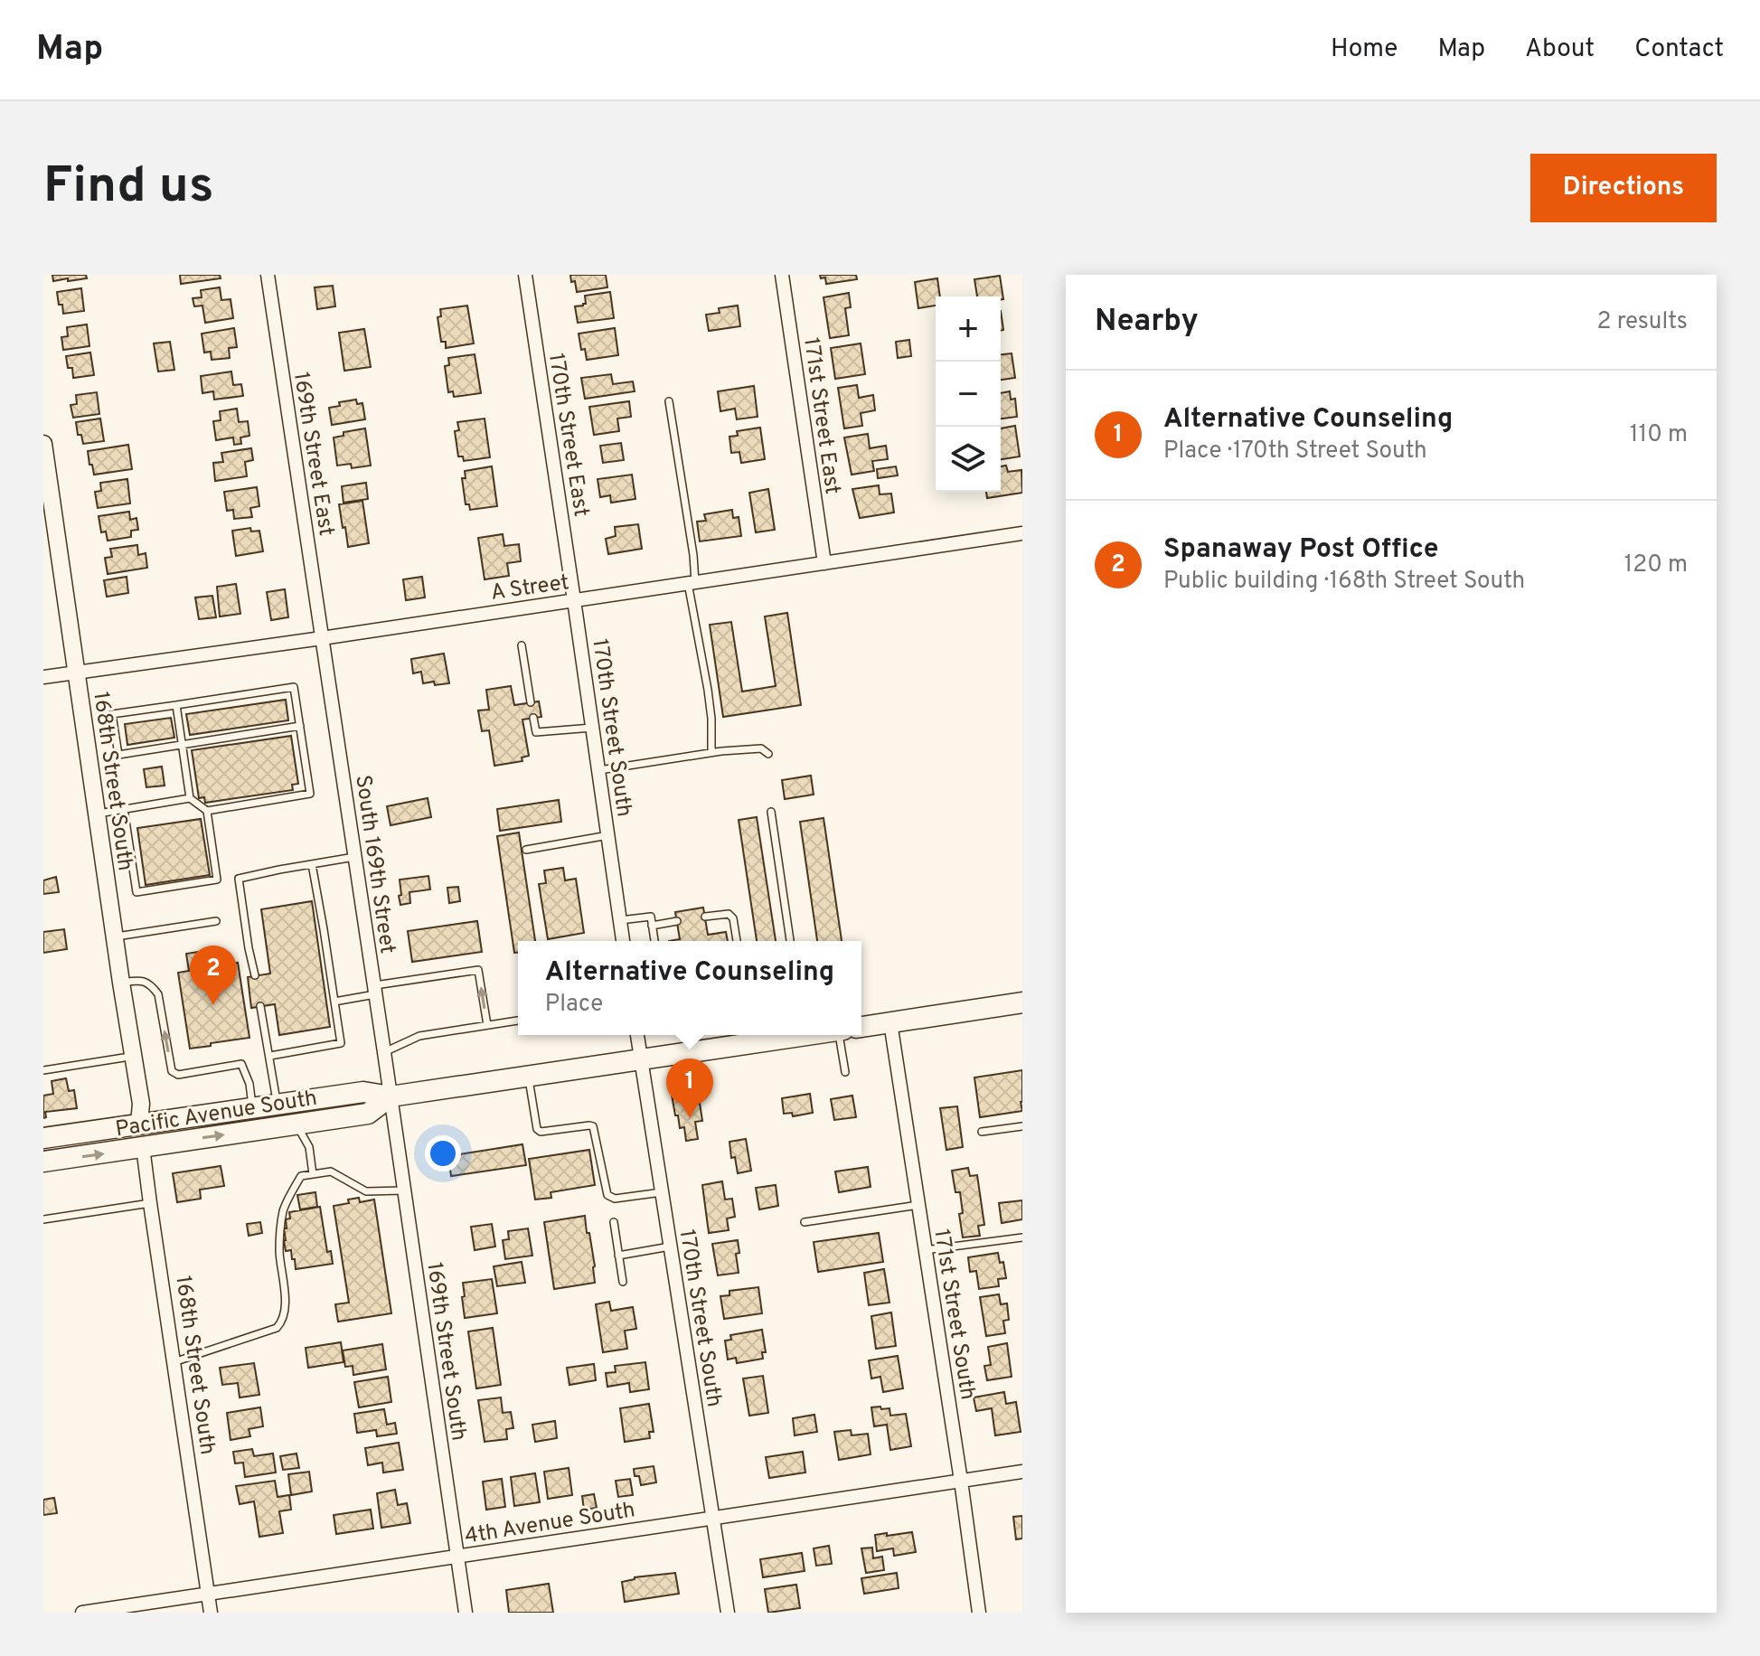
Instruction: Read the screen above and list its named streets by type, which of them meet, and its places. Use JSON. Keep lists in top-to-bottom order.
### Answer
{
  "streets": {
    "main road": ["Pacific Avenue South"],
    "street": [
      "171st Street East",
      "170th Street East",
      "169th Street East",
      "A Street",
      "170th Street South",
      "168th Street South",
      "South 169th Street",
      "171st Street South",
      "169th Street South",
      "4th Avenue South"
    ]
  },
  "crossings": [
    ["171st Street East", "A Street"],
    ["170th Street East", "A Street"],
    ["170th Street East", "170th Street South"],
    ["169th Street East", "A Street"],
    ["169th Street East", "South 169th Street"],
    ["A Street", "170th Street South"],
    ["A Street", "168th Street South"],
    ["A Street", "South 169th Street"],
    ["170th Street South", "Pacific Avenue South"],
    ["170th Street South", "4th Avenue South"],
    ["168th Street South", "Pacific Avenue South"],
    ["168th Street South", "4th Avenue South"],
    ["South 169th Street", "Pacific Avenue South"],
    ["South 169th Street", "169th Street South"],
    ["Pacific Avenue South", "169th Street South"],
    ["171st Street South", "4th Avenue South"],
    ["169th Street South", "4th Avenue South"]
  ],
  "page": {
    "header": "Map",
    "nav": [
      "Home",
      "Map",
      "About",
      "Contact"
    ],
    "buttons": "Directions",
    "title": "Find us",
    "heading": ["Nearby", "2 results"],
    "map_buttons": ["+", "−"],
    "list": [
      {
        "mark": "1",
        "name": "Alternative Counseling",
        "note": "Place · 170th Street South",
        "value": "110 m"
      },
      {
        "mark": "2",
        "name": "Spanaway Post Office",
        "note": "Public building · 168th Street South",
        "value": "120 m"
      }
    ],
    "popup": ["Alternative Counseling", "Place"],
    "pins": ["2", "1"]
  }
}
